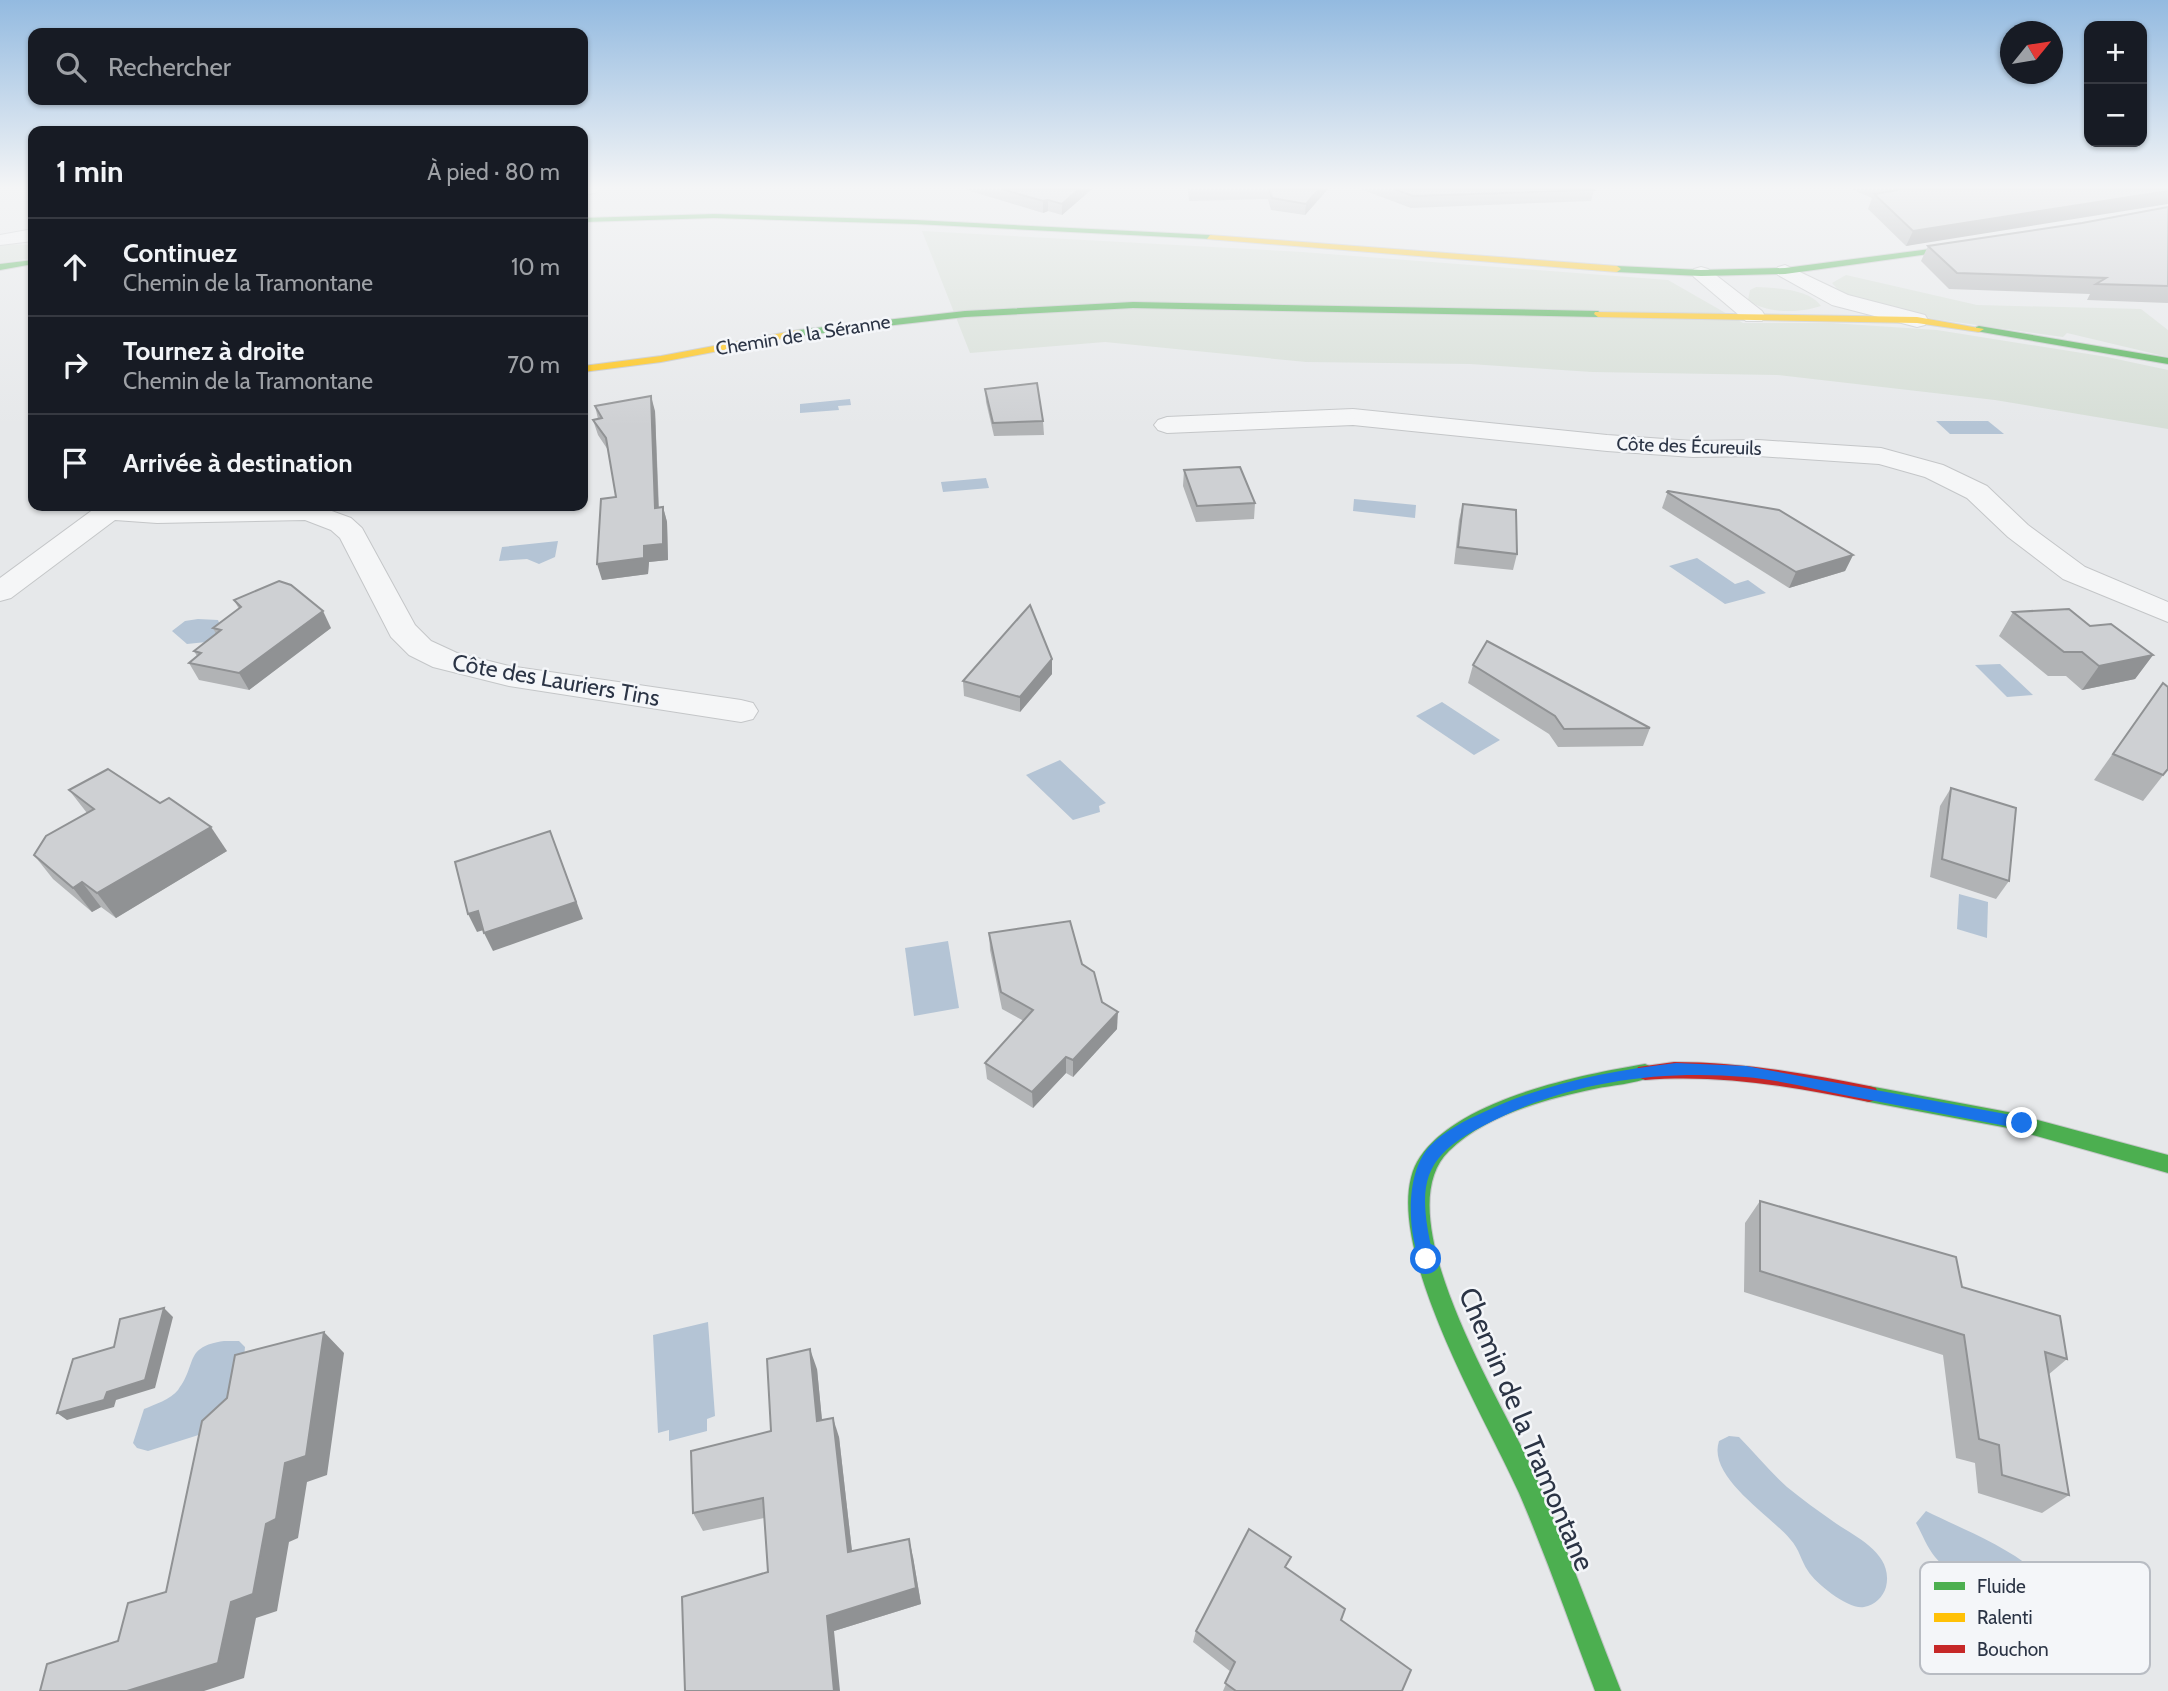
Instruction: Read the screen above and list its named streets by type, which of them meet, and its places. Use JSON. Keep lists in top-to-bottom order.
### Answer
{
  "streets": {
    "street": [
      "Chemin de la Séranne",
      "Côte des Écureuils",
      "Côte des Lauriers Tins",
      "Chemin de la Tramontane"
    ]
  },
  "legend": ["Fluide", "Ralenti", "Bouchon"],
  "north": "top right",
  "page": {
    "map_buttons": ["+", "−"],
    "search": "Rechercher",
    "heading": ["1 min", "À pied · 80 m"],
    "list": [
      ["Continuez", "Chemin de la Tramontane", "10 m"],
      ["Tournez à droite", "Chemin de la Tramontane", "70 m"],
      "Arrivée à destination"
    ]
  }
}
